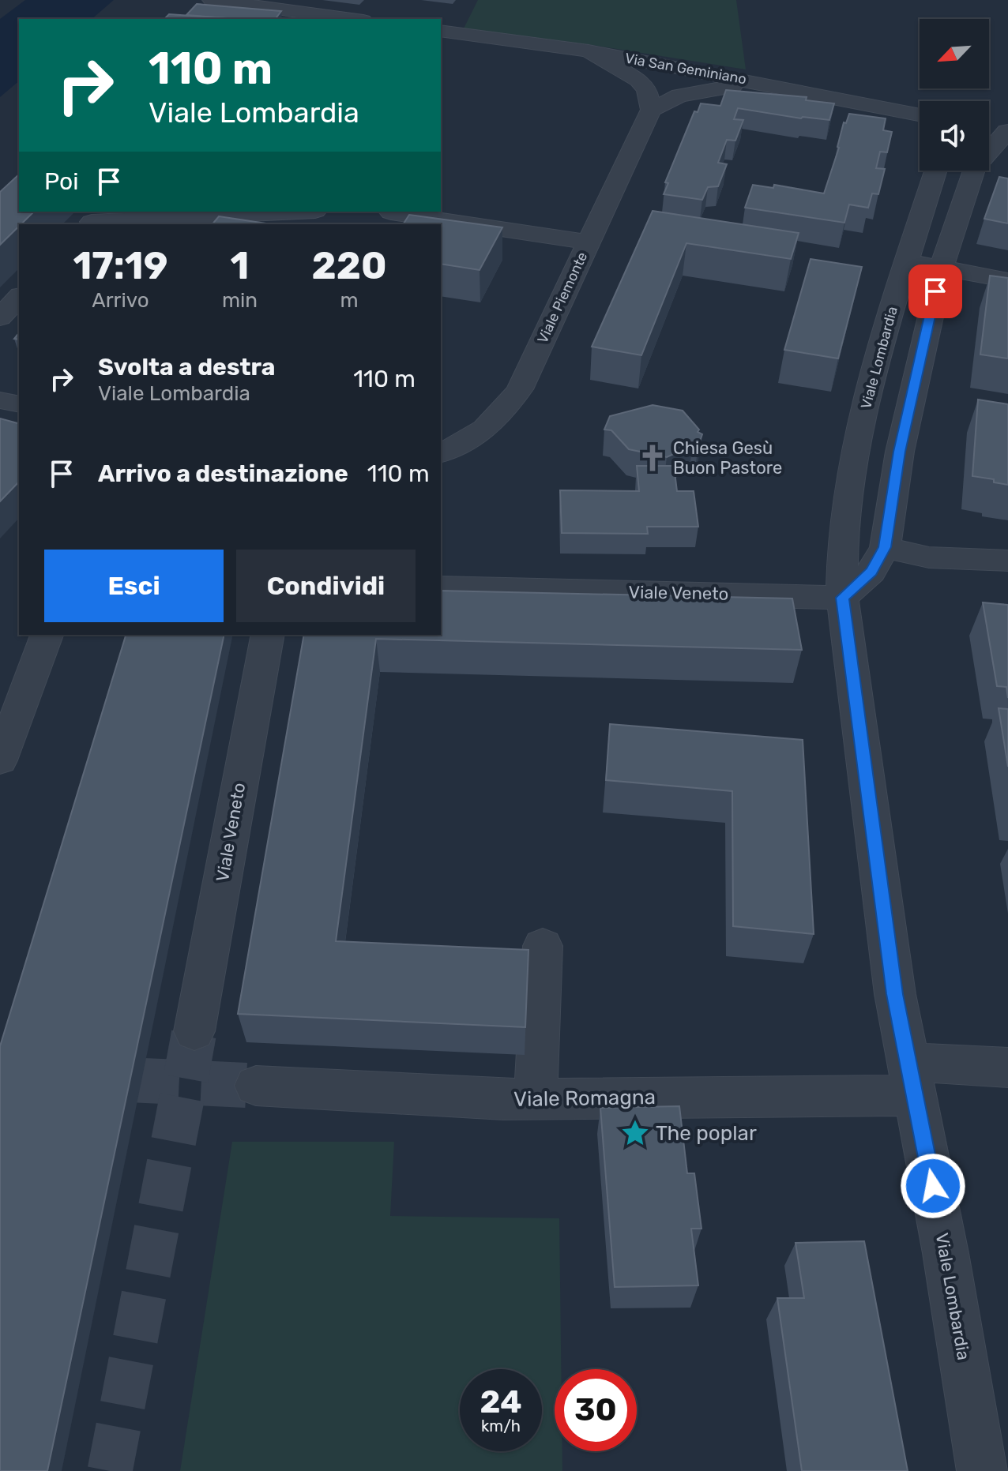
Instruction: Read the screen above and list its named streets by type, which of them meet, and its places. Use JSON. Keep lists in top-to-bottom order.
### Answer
{
  "streets": {
    "street": [
      "Via San Geminiano",
      "Viale Piemonte",
      "Viale Lombardia",
      "Viale Veneto",
      "Viale Romagna"
    ]
  },
  "crossings": [
    ["Via San Geminiano", "Viale Piemonte"],
    ["Viale Lombardia", "Viale Veneto"],
    ["Viale Lombardia", "Viale Romagna"]
  ],
  "places": {
    "church": ["Chiesa Gesù Buon Pastore"],
    "place": ["The poplar"]
  },
  "north": "bottom left",
  "page": {
    "turn": ["110 m", "Viale Lombardia"],
    "then": "Poi",
    "eta": [
      "17:19",
      "Arrivo",
      "1",
      "min",
      "220",
      "m"
    ],
    "list": [
      {
        "name": "Svolta a destra",
        "note": "Viale Lombardia",
        "value": "110 m"
      },
      {
        "name": "Arrivo a destinazione",
        "value": "110 m"
      }
    ],
    "buttons": ["Esci", "Condividi"],
    "speed": "24 km/h",
    "limit": "30"
  }
}
